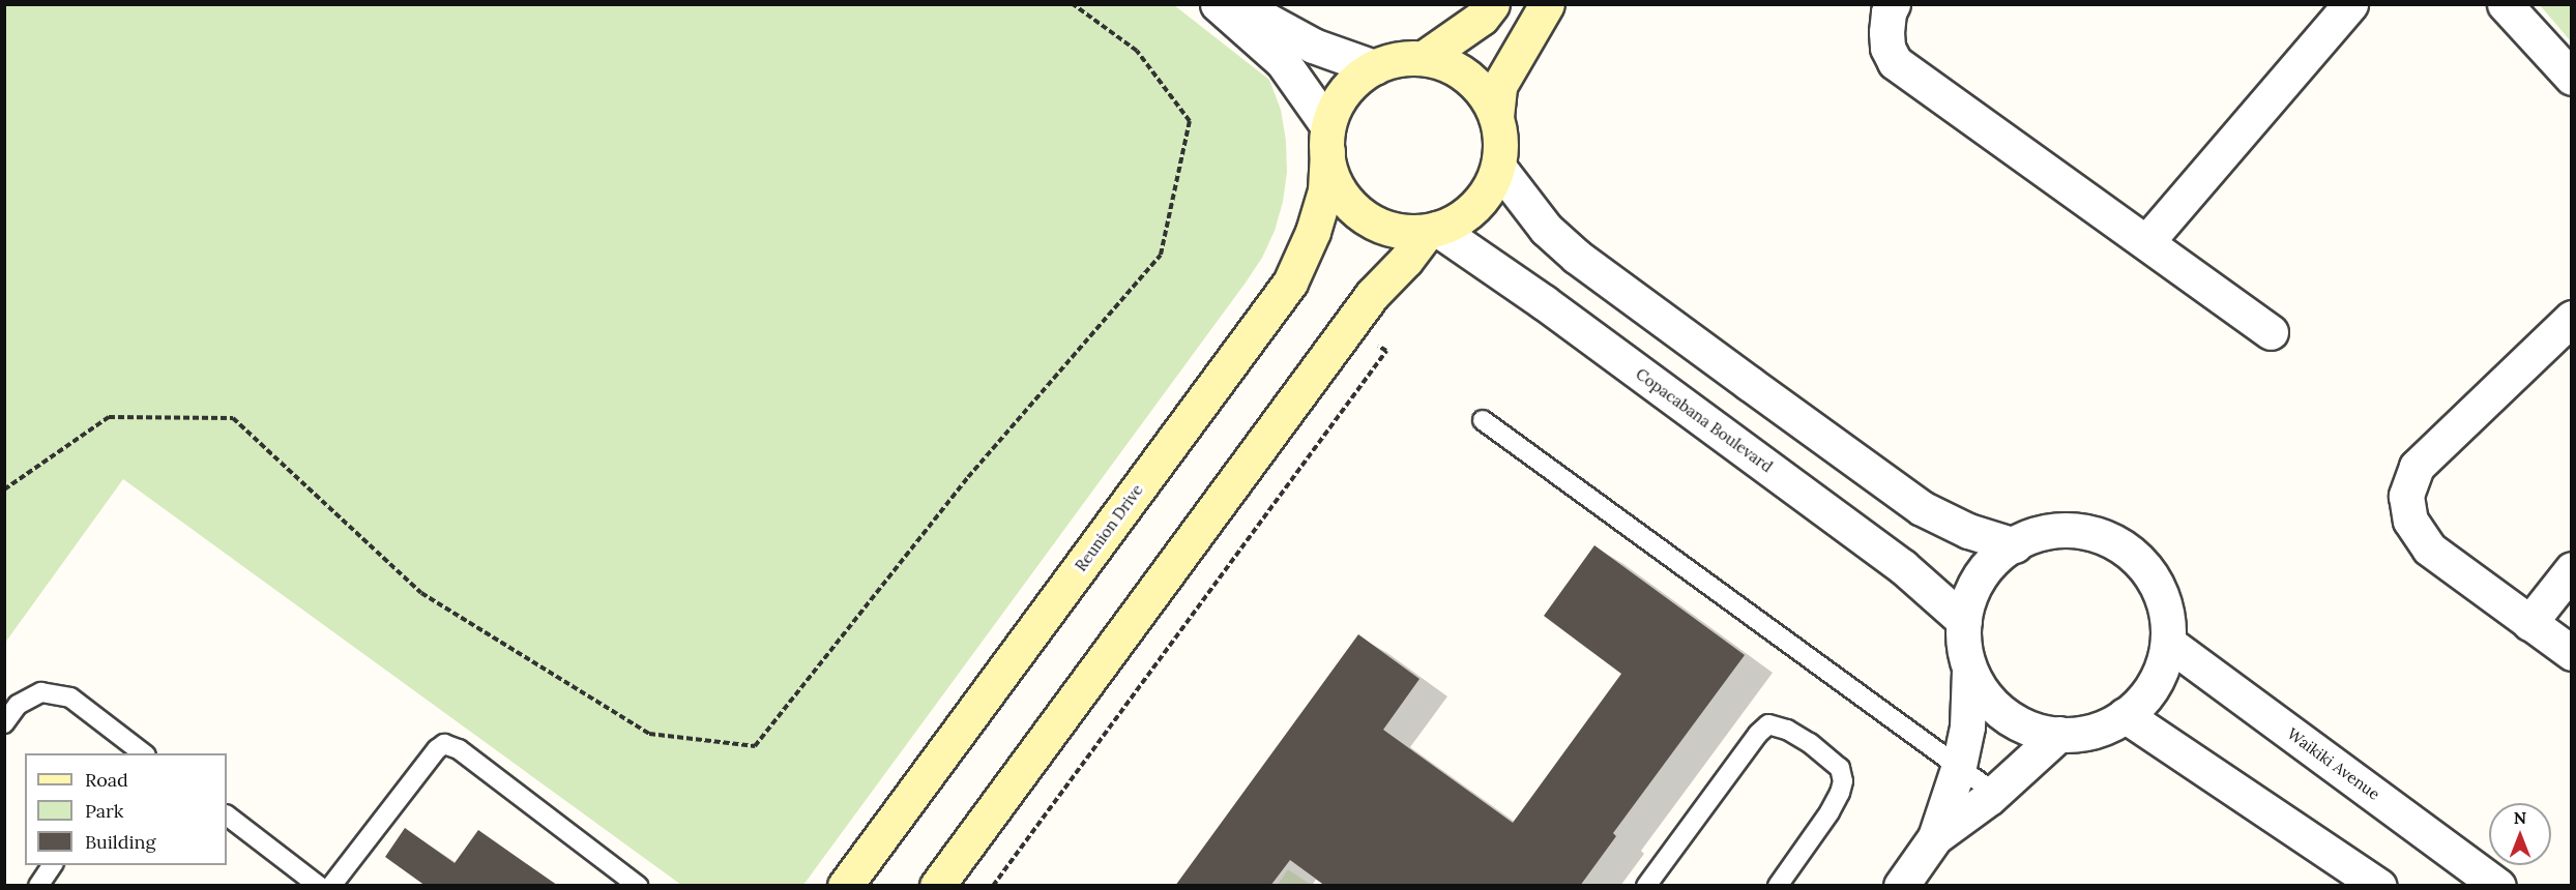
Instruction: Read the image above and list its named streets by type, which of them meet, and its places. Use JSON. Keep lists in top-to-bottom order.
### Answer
{
  "streets": {
    "street": ["Copacabana Boulevard", "Reunion Drive", "Waikiki Avenue"]
  },
  "crossings": [
    ["Copacabana Boulevard", "Reunion Drive"],
    ["Copacabana Boulevard", "Waikiki Avenue"]
  ],
  "legend": ["Road", "Park", "Building"],
  "north": "top"
}
